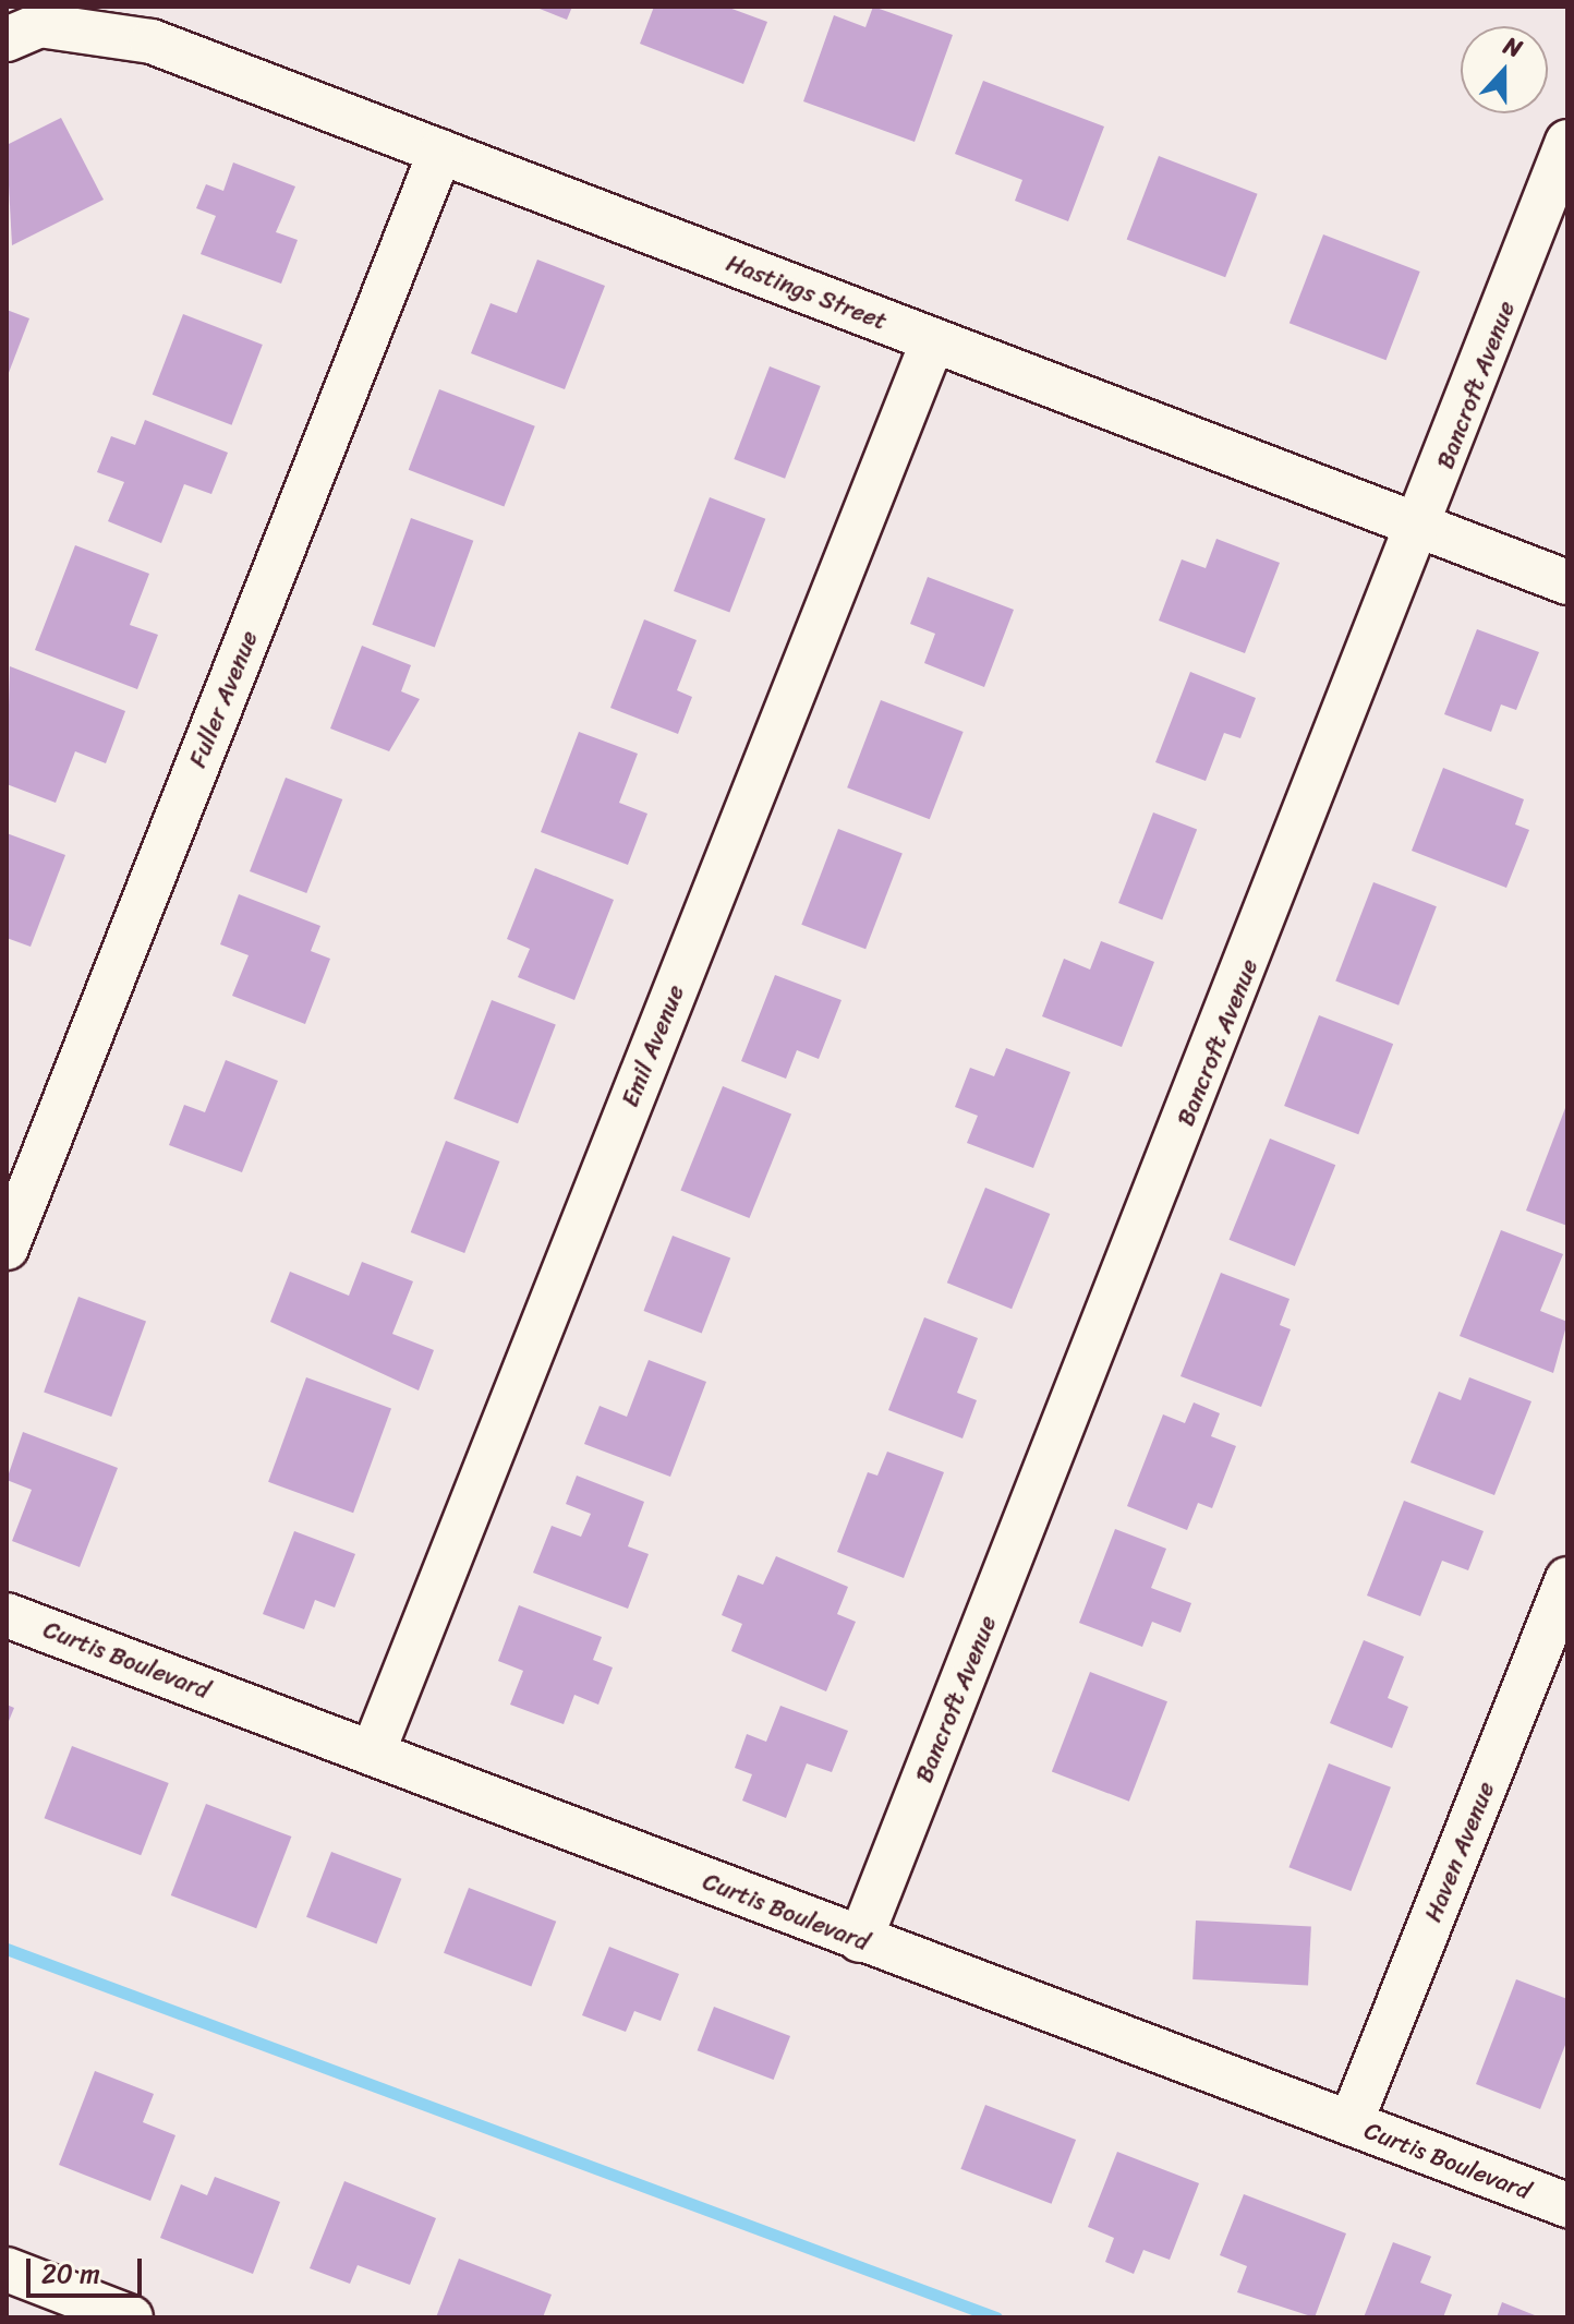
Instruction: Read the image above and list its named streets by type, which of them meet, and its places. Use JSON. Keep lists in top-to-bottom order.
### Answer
{
  "streets": {
    "street": [
      "Hastings Street",
      "Bancroft Avenue",
      "Fuller Avenue",
      "Emil Avenue",
      "Curtis Boulevard",
      "Haven Avenue"
    ]
  },
  "crossings": [
    ["Hastings Street", "Bancroft Avenue"],
    ["Hastings Street", "Fuller Avenue"],
    ["Hastings Street", "Emil Avenue"],
    ["Bancroft Avenue", "Curtis Boulevard"],
    ["Emil Avenue", "Curtis Boulevard"],
    ["Curtis Boulevard", "Haven Avenue"]
  ],
  "scale_bar": "20 m",
  "north": "top"
}
